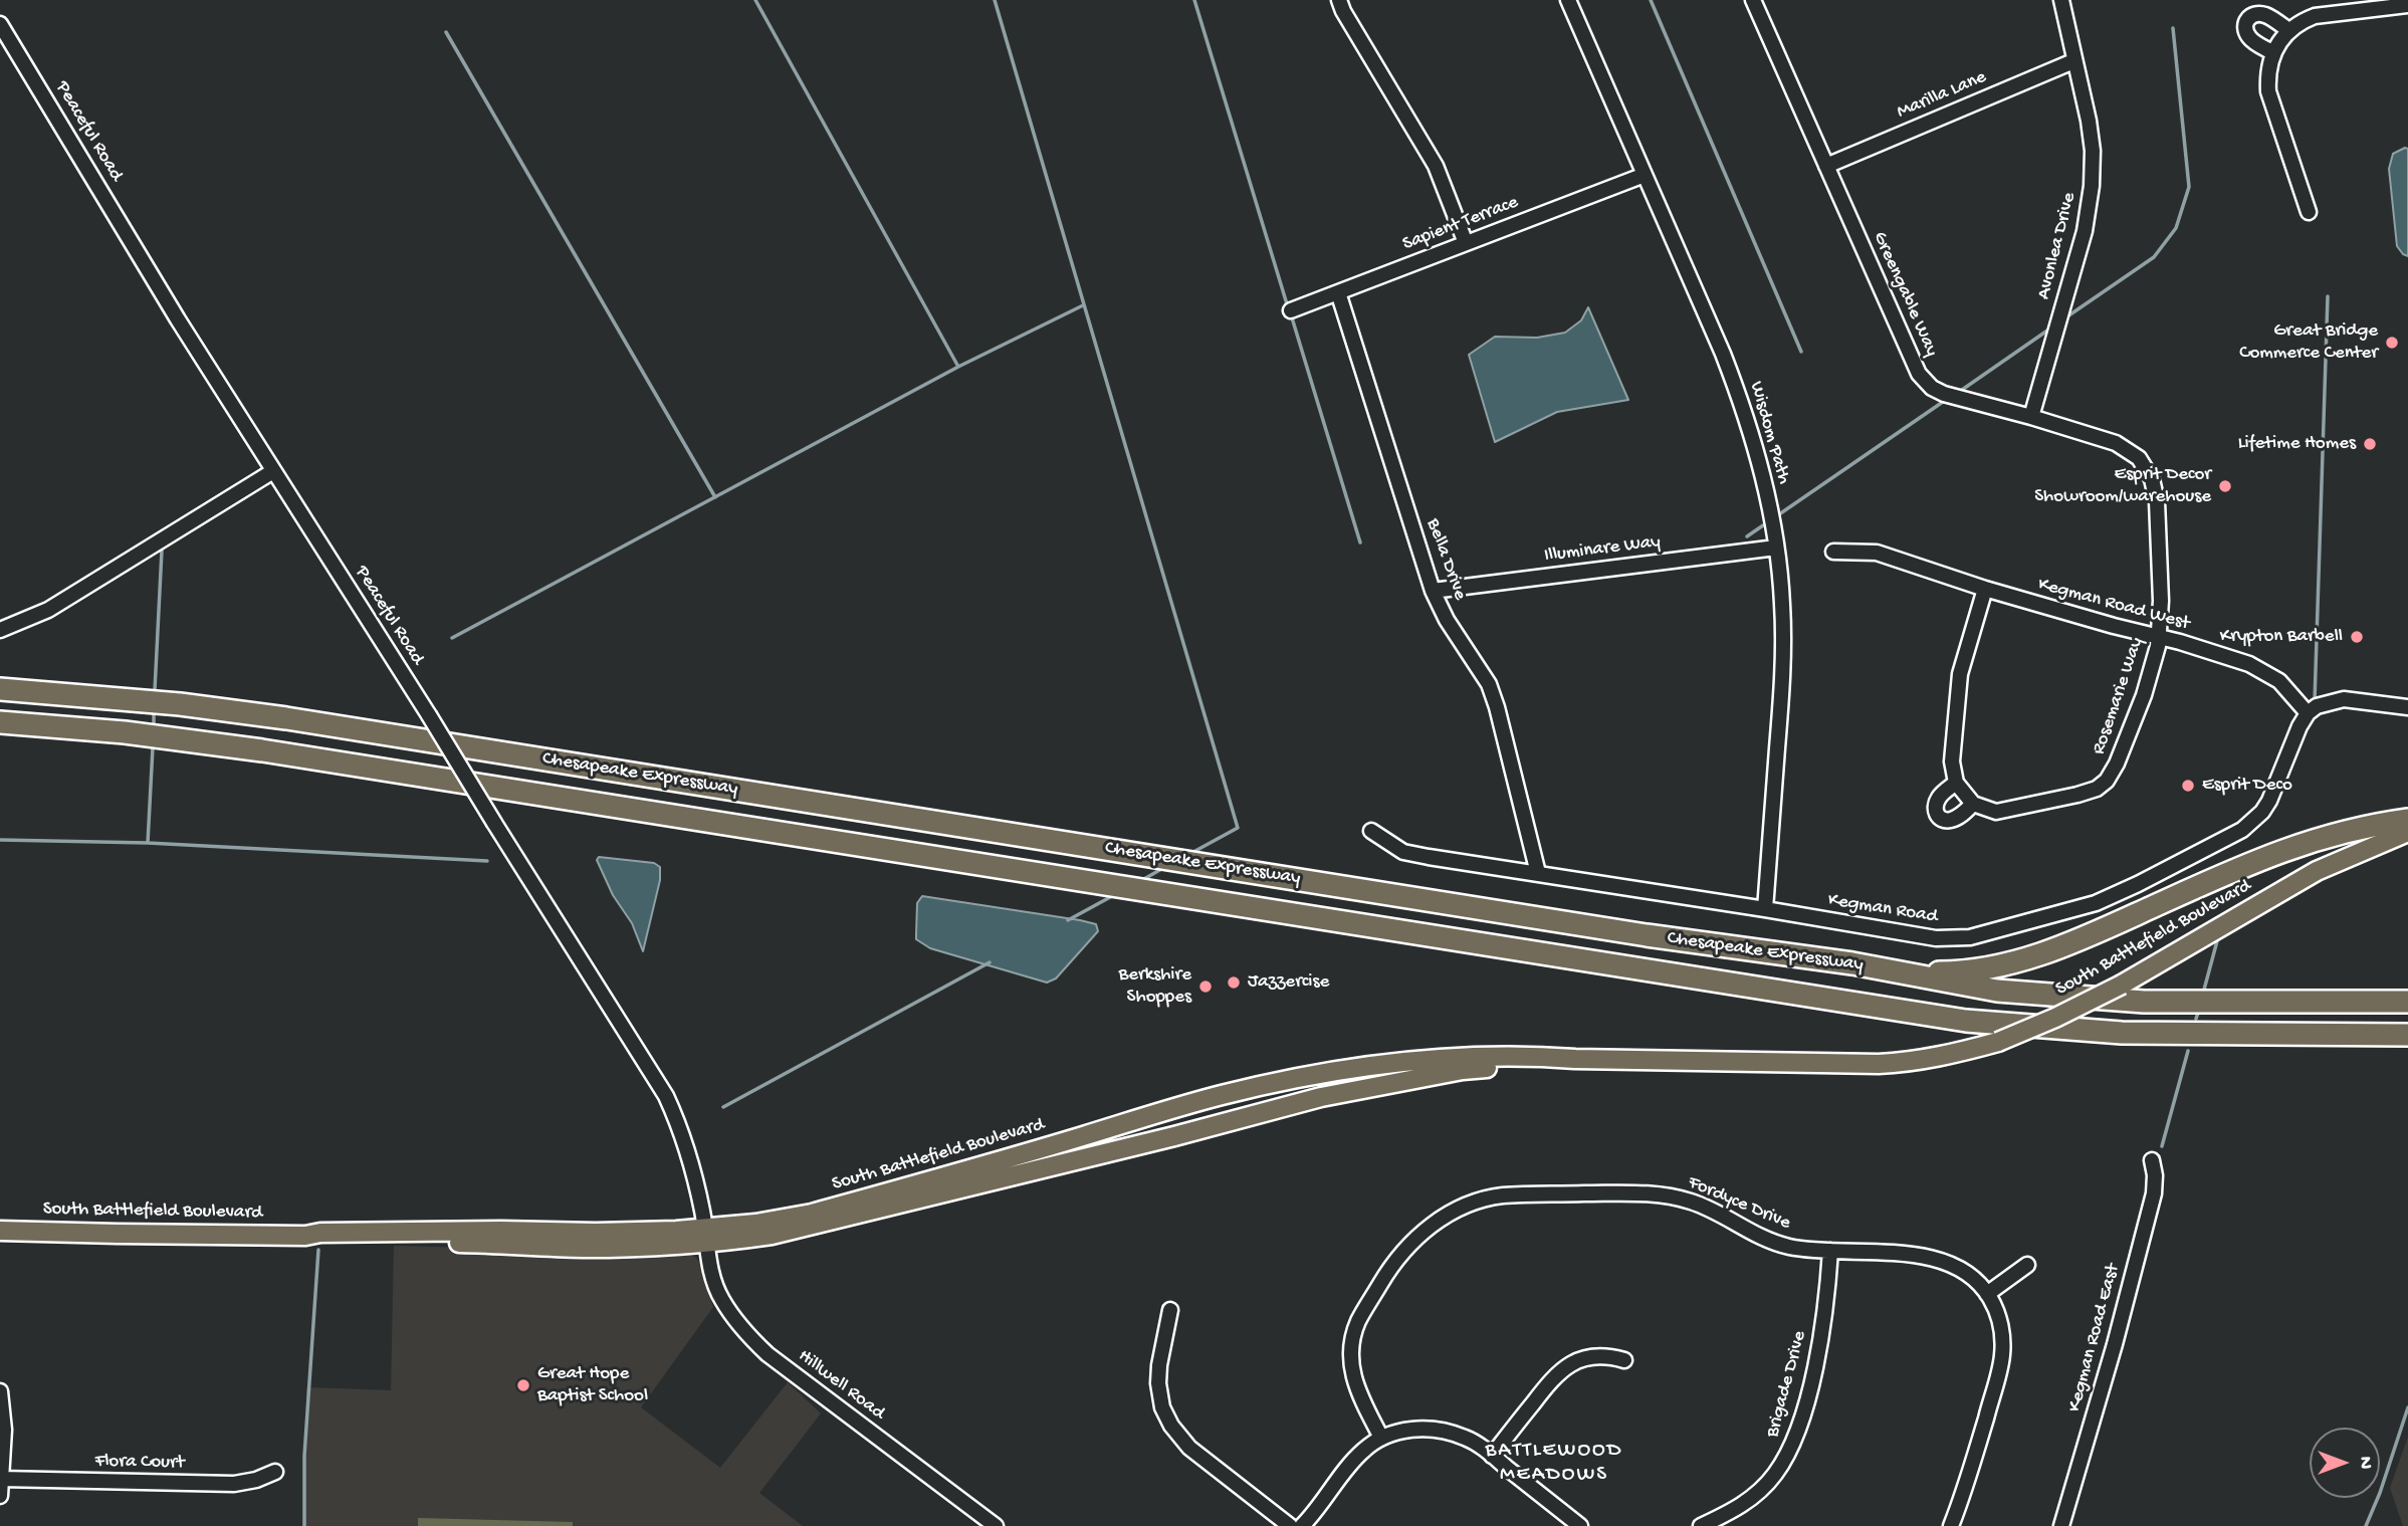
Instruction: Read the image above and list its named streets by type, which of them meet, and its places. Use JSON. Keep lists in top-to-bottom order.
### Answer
{
  "streets": {
    "highway": ["Chesapeake Expressway"],
    "main road": ["South Battlefield Boulevard"],
    "street": [
      "Marilla Lane",
      "Peaceful Road",
      "Sapient Terrace",
      "Avonlea Drive",
      "Greengable Way",
      "Wisdom Path",
      "Illuminare Way",
      "Bella Drive",
      "Kegman Road West",
      "Rosemarie Way",
      "Kegman Road",
      "Fordyce Drive",
      "Kegman Road East",
      "Brigade Drive",
      "Hillwell Road",
      "Flora Court"
    ]
  },
  "crossings": [
    ["Marilla Lane", "Avonlea Drive"],
    ["Marilla Lane", "Greengable Way"],
    ["Peaceful Road", "South Battlefield Boulevard"],
    ["Peaceful Road", "Hillwell Road"],
    ["Sapient Terrace", "Wisdom Path"],
    ["Sapient Terrace", "Bella Drive"],
    ["Avonlea Drive", "Greengable Way"],
    ["Greengable Way", "Kegman Road West"],
    ["Greengable Way", "Rosemarie Way"],
    ["Wisdom Path", "Illuminare Way"],
    ["Wisdom Path", "Kegman Road"],
    ["Illuminare Way", "Bella Drive"],
    ["Bella Drive", "Kegman Road"],
    ["Kegman Road West", "Rosemarie Way"],
    ["Kegman Road West", "Kegman Road"],
    ["South Battlefield Boulevard", "Hillwell Road"],
    ["Fordyce Drive", "Brigade Drive"]
  ],
  "districts": ["BATTLEWOOD MEADOWS"],
  "places": [
    "Great Bridge Commerce Center",
    "Lifetime Homes",
    "Esprit Decor Showroom/warehouse",
    "Krypton Barbell",
    "Esprit Deco",
    "Jazzercise",
    "Berkshire Shoppes",
    "Great Hope Baptist School"
  ],
  "north": "right"
}
